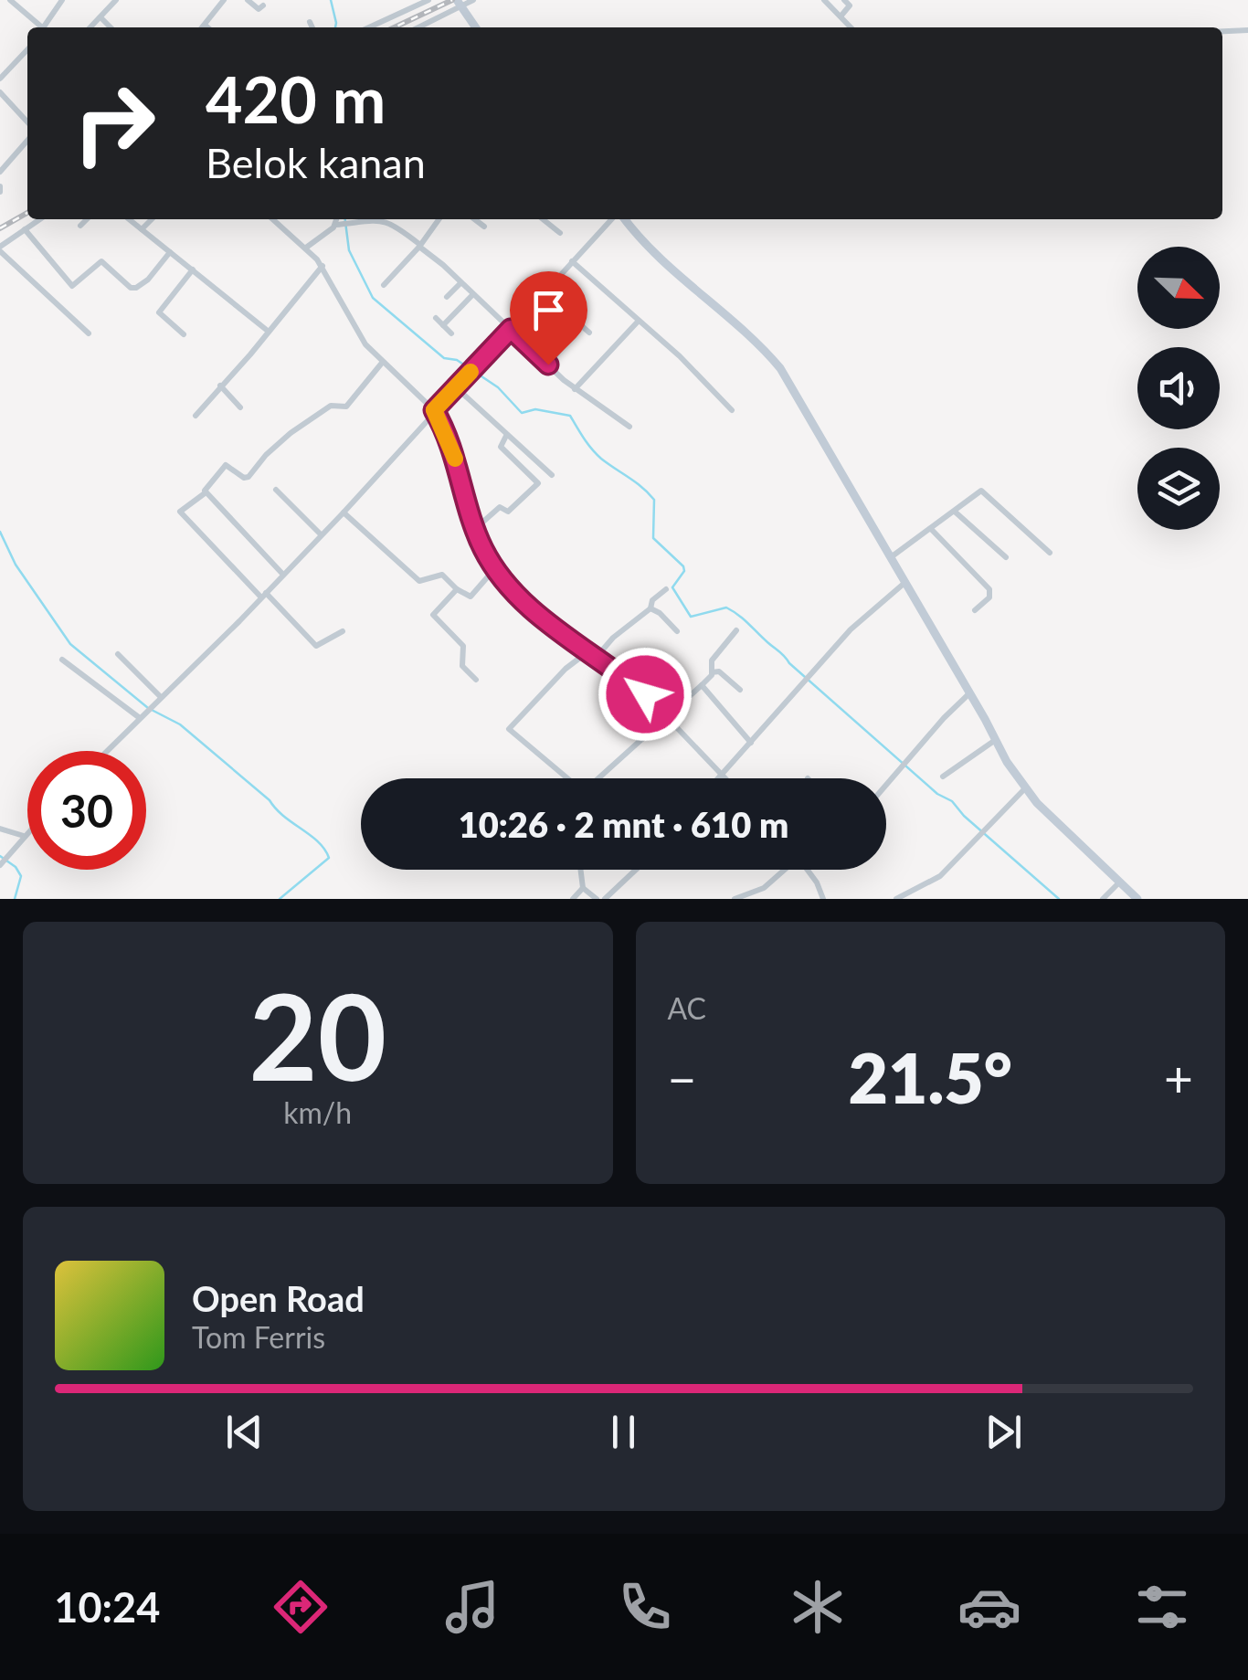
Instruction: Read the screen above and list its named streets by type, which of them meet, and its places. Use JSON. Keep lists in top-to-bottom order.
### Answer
{
  "north": "bottom right",
  "page": {
    "turn": ["420 m", "Belok kanan"],
    "limit": "30",
    "trip": "10:26 · 2 mnt · 610 m",
    "tile": [
      ["20", "km/h"],
      "AC"
    ],
    "heat": ["−", "21.5°", "+"],
    "song": ["Open Road", "Tom Ferris"],
    "tabs": "10:24"
  }
}
